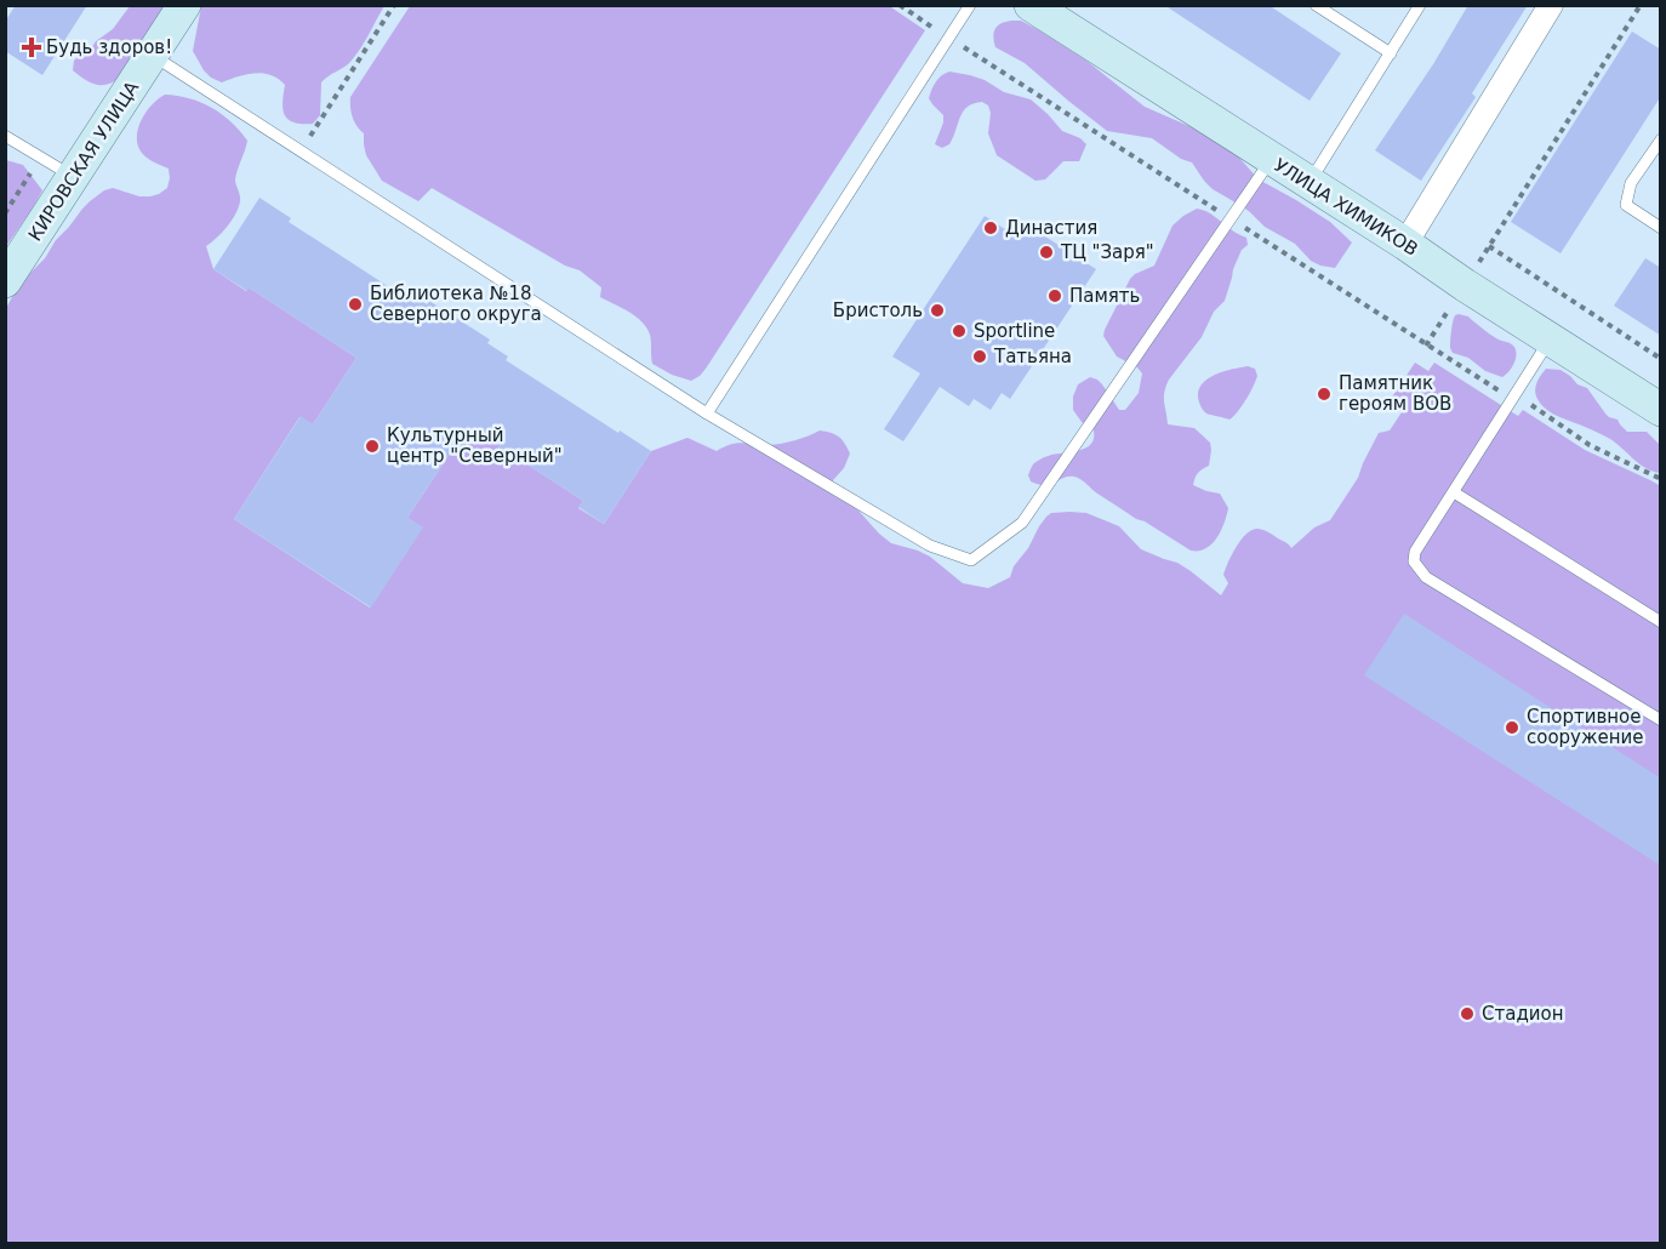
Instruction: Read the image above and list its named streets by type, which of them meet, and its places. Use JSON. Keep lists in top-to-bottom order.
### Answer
{
  "streets": {
    "street": ["КИРОВСКАЯ УЛИЦА", "УЛИЦА ХИМИКОВ"]
  },
  "places": {
    "health": ["Будь здоров!"],
    "other": [
      "Династия",
      "ТЦ \"Заря\"",
      "Память",
      "Библиотека №18 Северного округа",
      "Бристоль",
      "Sportline",
      "Татьяна",
      "Памятник героям ВОВ",
      "Культурный центр \"Северный\"",
      "Спортивное сооружение",
      "Стадион"
    ]
  }
}
